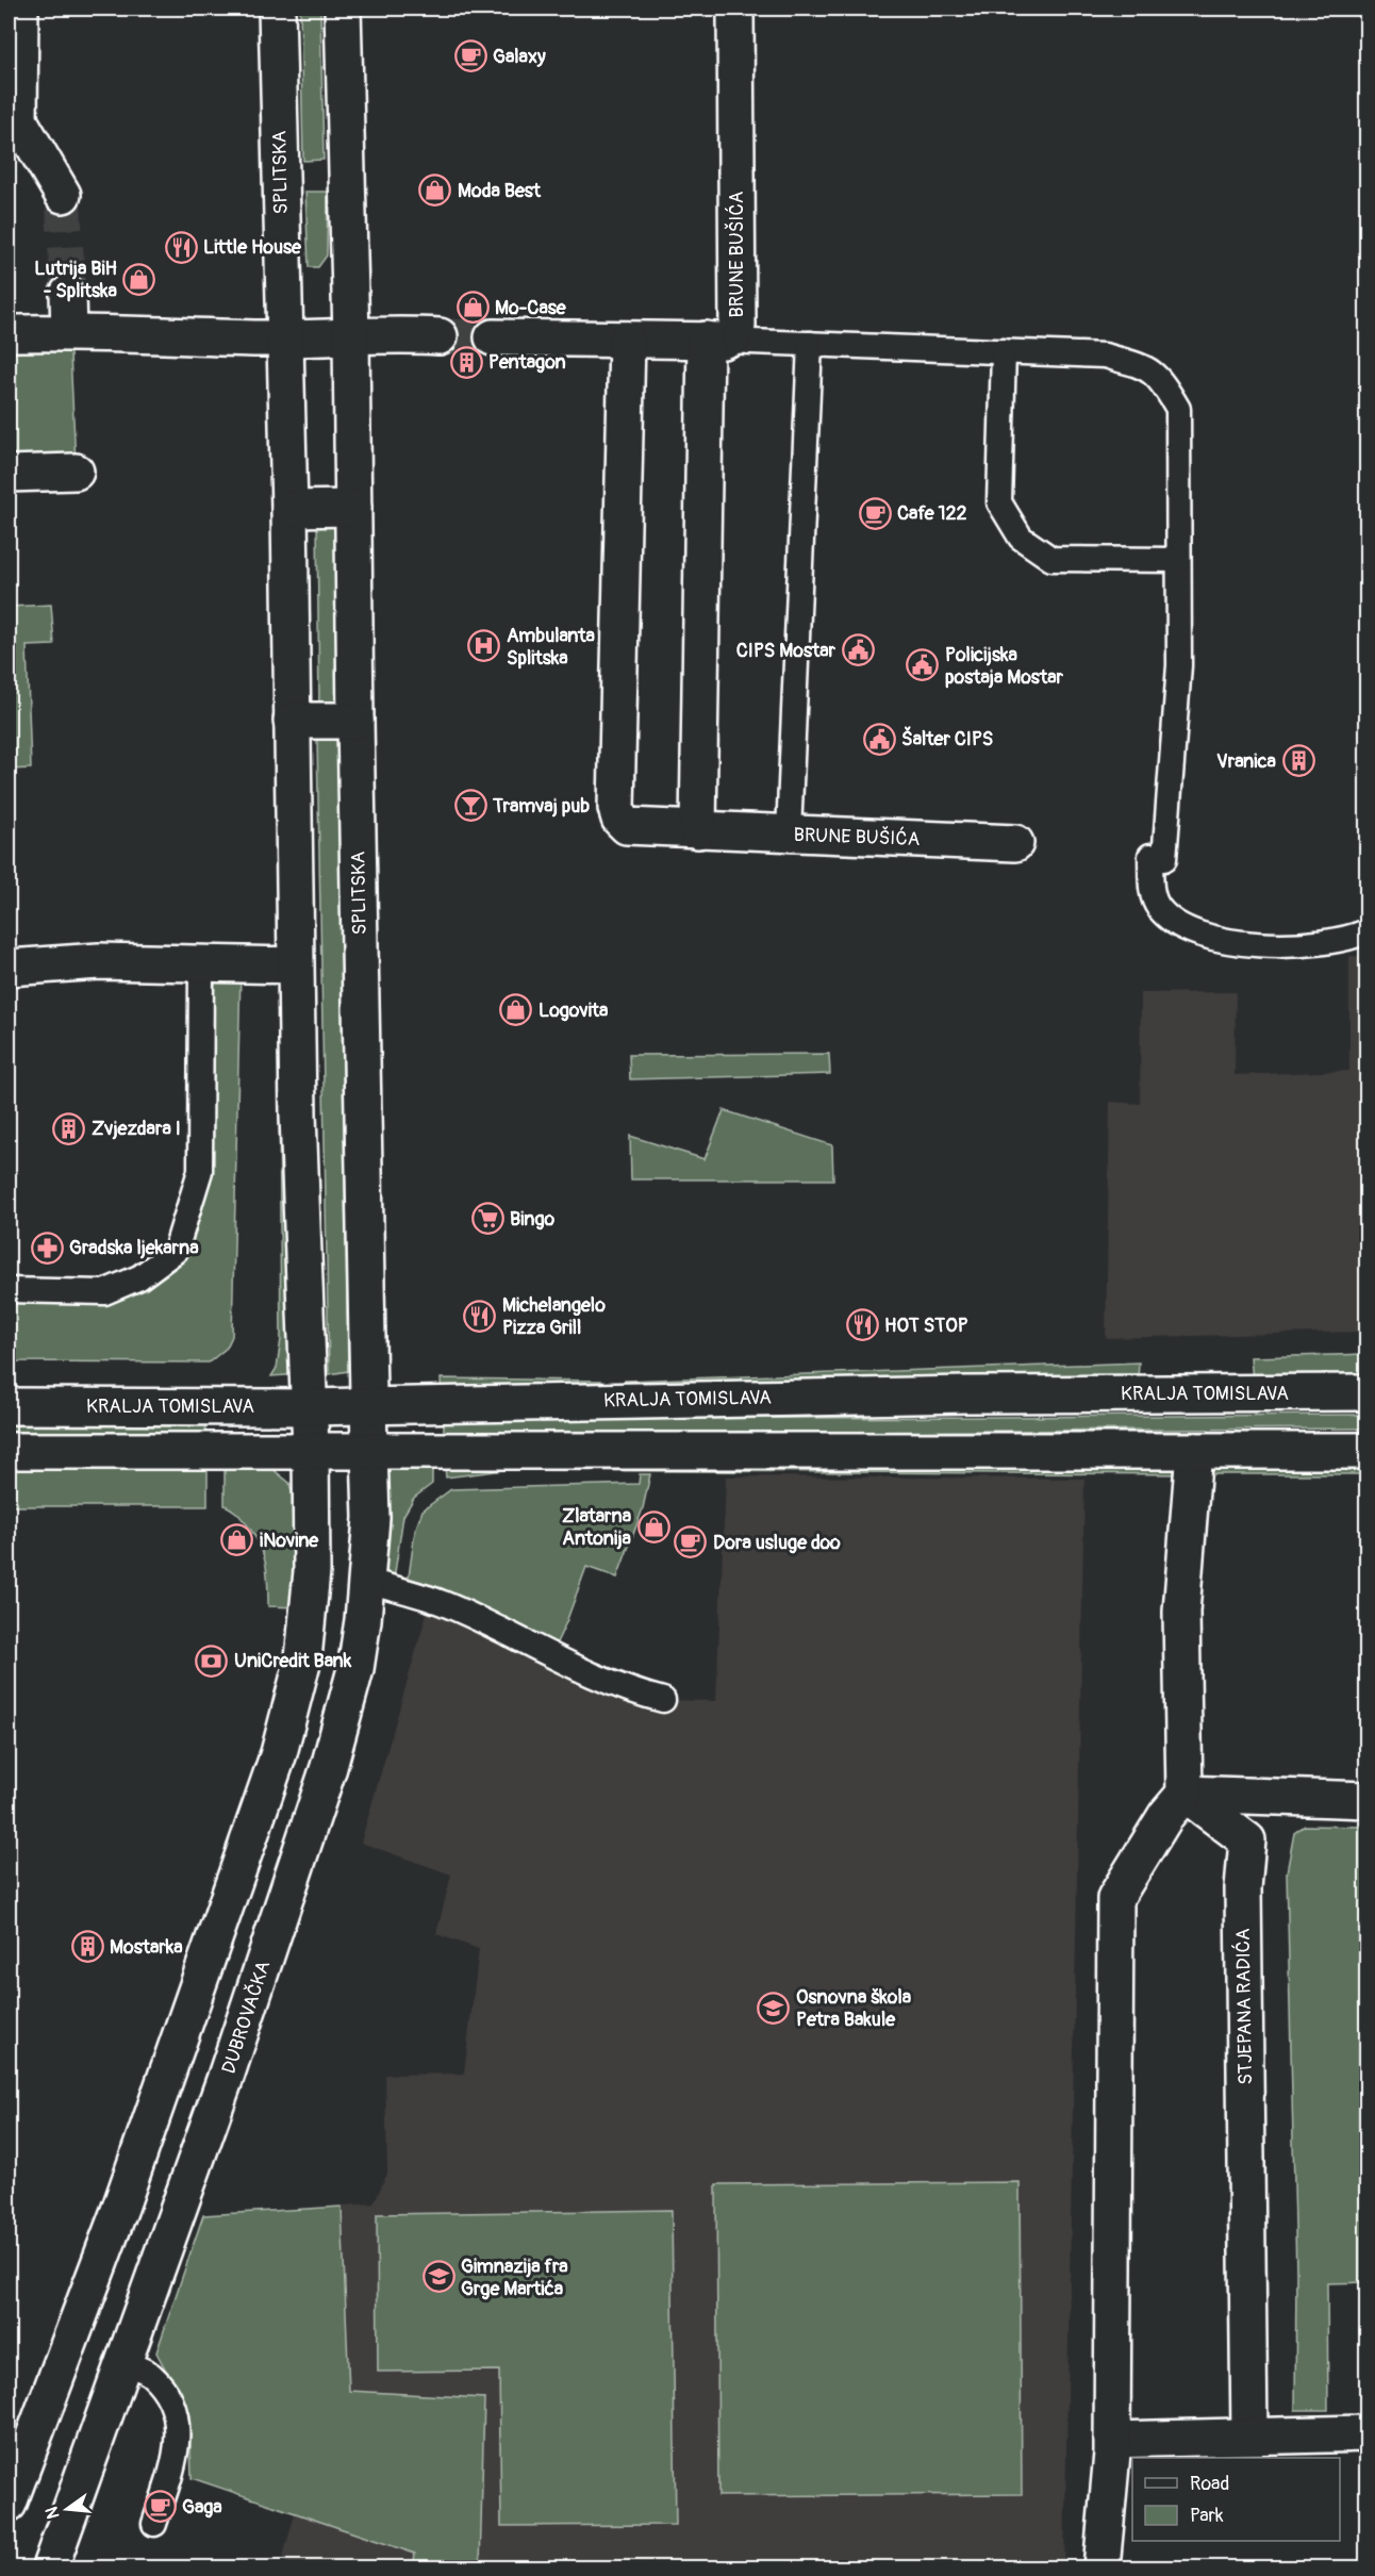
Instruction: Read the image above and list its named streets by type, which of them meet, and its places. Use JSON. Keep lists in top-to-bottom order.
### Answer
{
  "streets": {
    "street": [
      "SPLITSKA",
      "BRUNE BUŠIĆA",
      "KRALJA TOMISLAVA",
      "STJEPANA RADIĆA",
      "DUBROVAČKA"
    ]
  },
  "crossings": [
    ["SPLITSKA", "KRALJA TOMISLAVA"],
    ["SPLITSKA", "DUBROVAČKA"]
  ],
  "places": {
    "cafe": [
      "Galaxy",
      "Cafe 122",
      "Dora usluge doo",
      "Gaga"
    ],
    "shop": [
      "Moda Best",
      "Lutrija BiH - Splitska",
      "Mo-Case",
      "Logovita",
      "Zlatarna Antonija",
      "iNovine"
    ],
    "restaurant": ["Little House", "Michelangelo Pizza Grill", "HOT STOP"],
    "building": [
      "Pentagon",
      "Vranica",
      "Zvjezdara I",
      "Mostarka"
    ],
    "hospital": ["Ambulanta Splitska"],
    "public building": ["CIPS Mostar", "Policijska postaja Mostar", "Šalter CIPS"],
    "bar": ["Tramvaj pub"],
    "supermarket": ["Bingo"],
    "pharmacy": ["Gradska ljekarna"],
    "bank": ["UniCredit Bank"],
    "school or university": ["Osnovna škola Petra Bakule", "Gimnazija fra Grge Martića"]
  },
  "legend": ["Road", "Park"],
  "north": "left"
}
